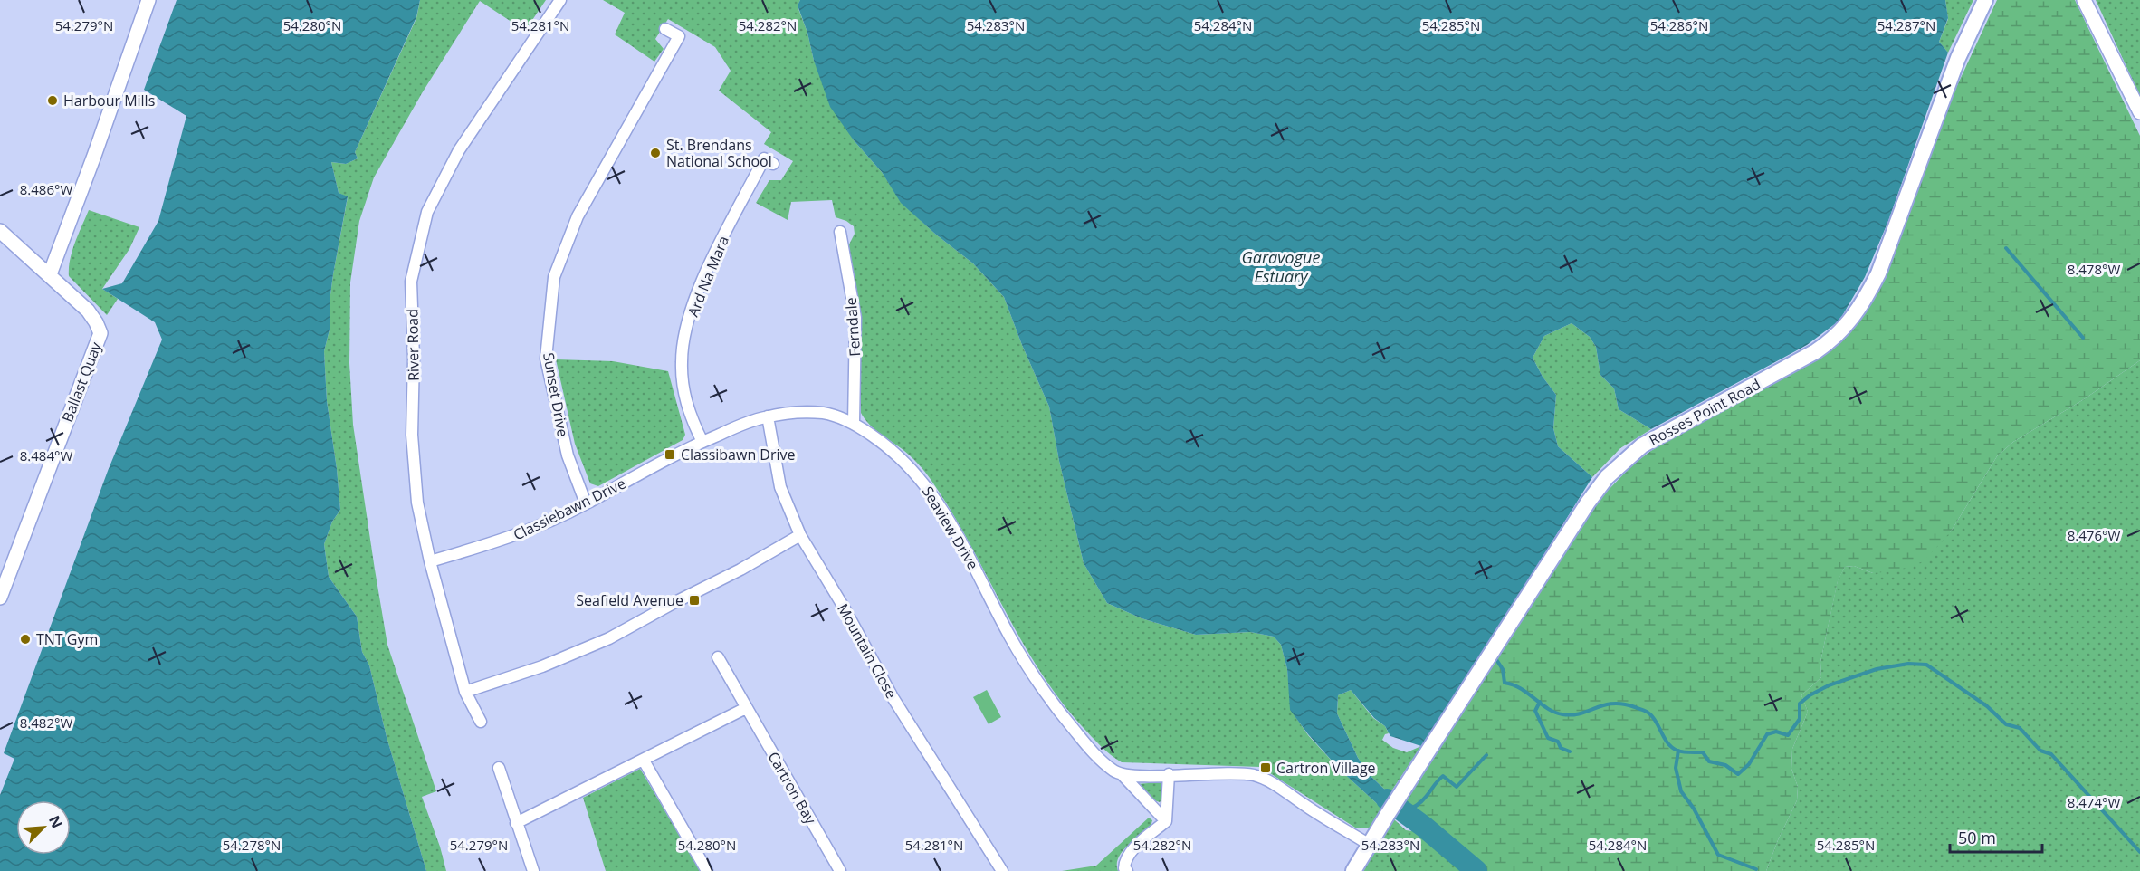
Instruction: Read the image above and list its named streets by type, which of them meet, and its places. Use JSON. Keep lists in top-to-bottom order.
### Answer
{
  "streets": {
    "main road": ["Rosses Point Road"],
    "street": [
      "Ard Na Mara",
      "Ferndale",
      "River Road",
      "Ballast Quay",
      "Sunset Drive",
      "Classiebawn Drive",
      "Seaview Drive",
      "Mountain Close",
      "Cartron Bay"
    ]
  },
  "crossings": [
    ["Ard Na Mara", "Classiebawn Drive"],
    ["Ard Na Mara", "Seaview Drive"],
    ["Ferndale", "Seaview Drive"],
    ["River Road", "Classiebawn Drive"],
    ["Sunset Drive", "Classiebawn Drive"],
    ["Classiebawn Drive", "Seaview Drive"],
    ["Seaview Drive", "Mountain Close"]
  ],
  "water": ["Garavogue Estuary"],
  "places": {
    "other": ["Harbour Mills", "St. Brendans National School", "TNT Gym"],
    "transit": ["Classibawn Drive", "Seafield Avenue", "Cartron Village"]
  },
  "scale_bar": "50 m",
  "north": "top right",
  "coordinates": [
    "54.279°N",
    "54.280°N",
    "54.281°N",
    "54.282°N",
    "54.283°N",
    "54.284°N",
    "54.285°N",
    "54.286°N",
    "54.287°N",
    "8.486°W",
    "8.478°W",
    "8.484°W",
    "8.476°W",
    "8.482°W",
    "8.474°W",
    "54.278°N"
  ]
}
